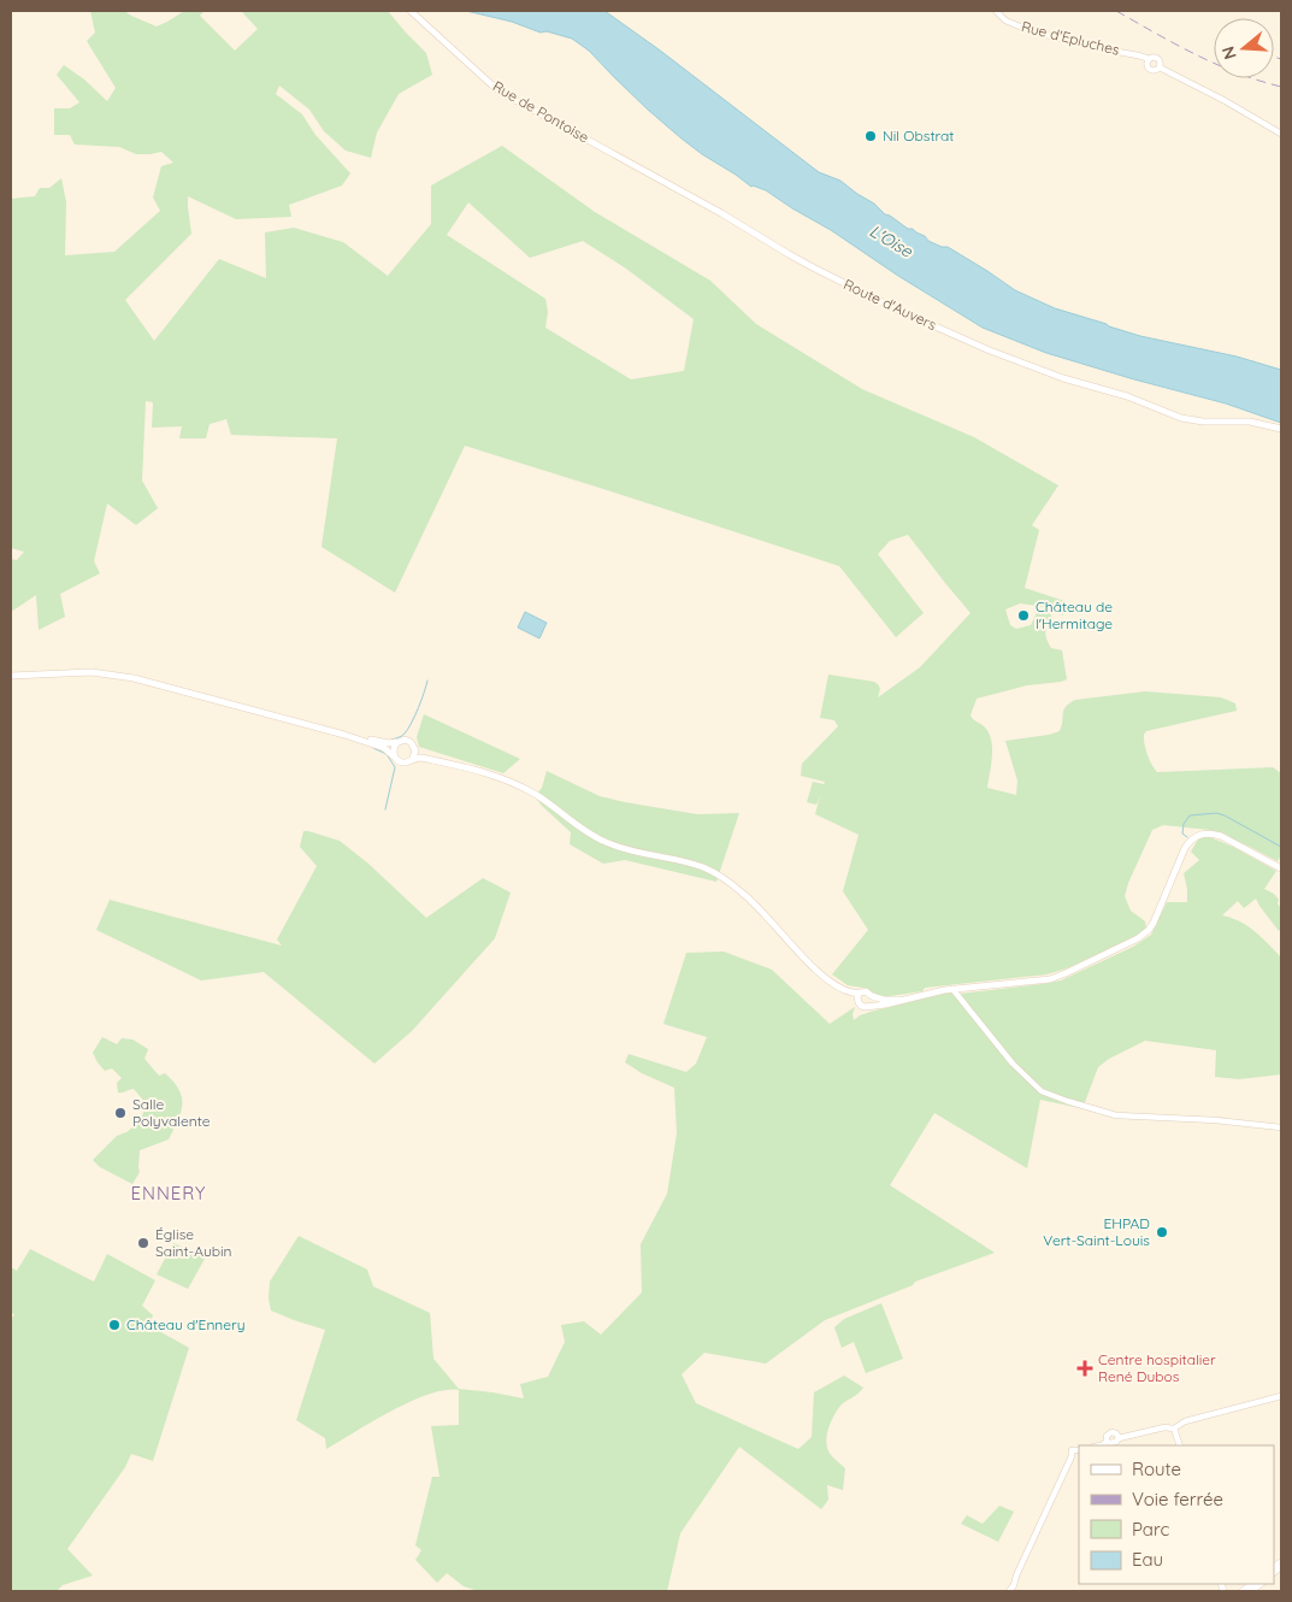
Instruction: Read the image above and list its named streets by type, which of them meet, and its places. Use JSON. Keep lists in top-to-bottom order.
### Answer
{
  "streets": {
    "main road": ["Rue de Pontoise", "Route d'Auvers"],
    "street": ["Rue d'Epluches"]
  },
  "crossings": [
    ["Rue de Pontoise", "Route d'Auvers"]
  ],
  "districts": ["ENNERY"],
  "water": ["L'Oise"],
  "places": {
    "other": [
      "Nil Obstrat",
      "Château de l'Hermitage",
      "Salle Polyvalente",
      "EHPAD Vert-Saint-Louis",
      "Église Saint-Aubin",
      "Château d'Ennery"
    ],
    "health": ["Centre hospitalier René Dubos"]
  },
  "legend": [
    "Route",
    "Voie ferrée",
    "Parc",
    "Eau"
  ],
  "north": "left"
}
